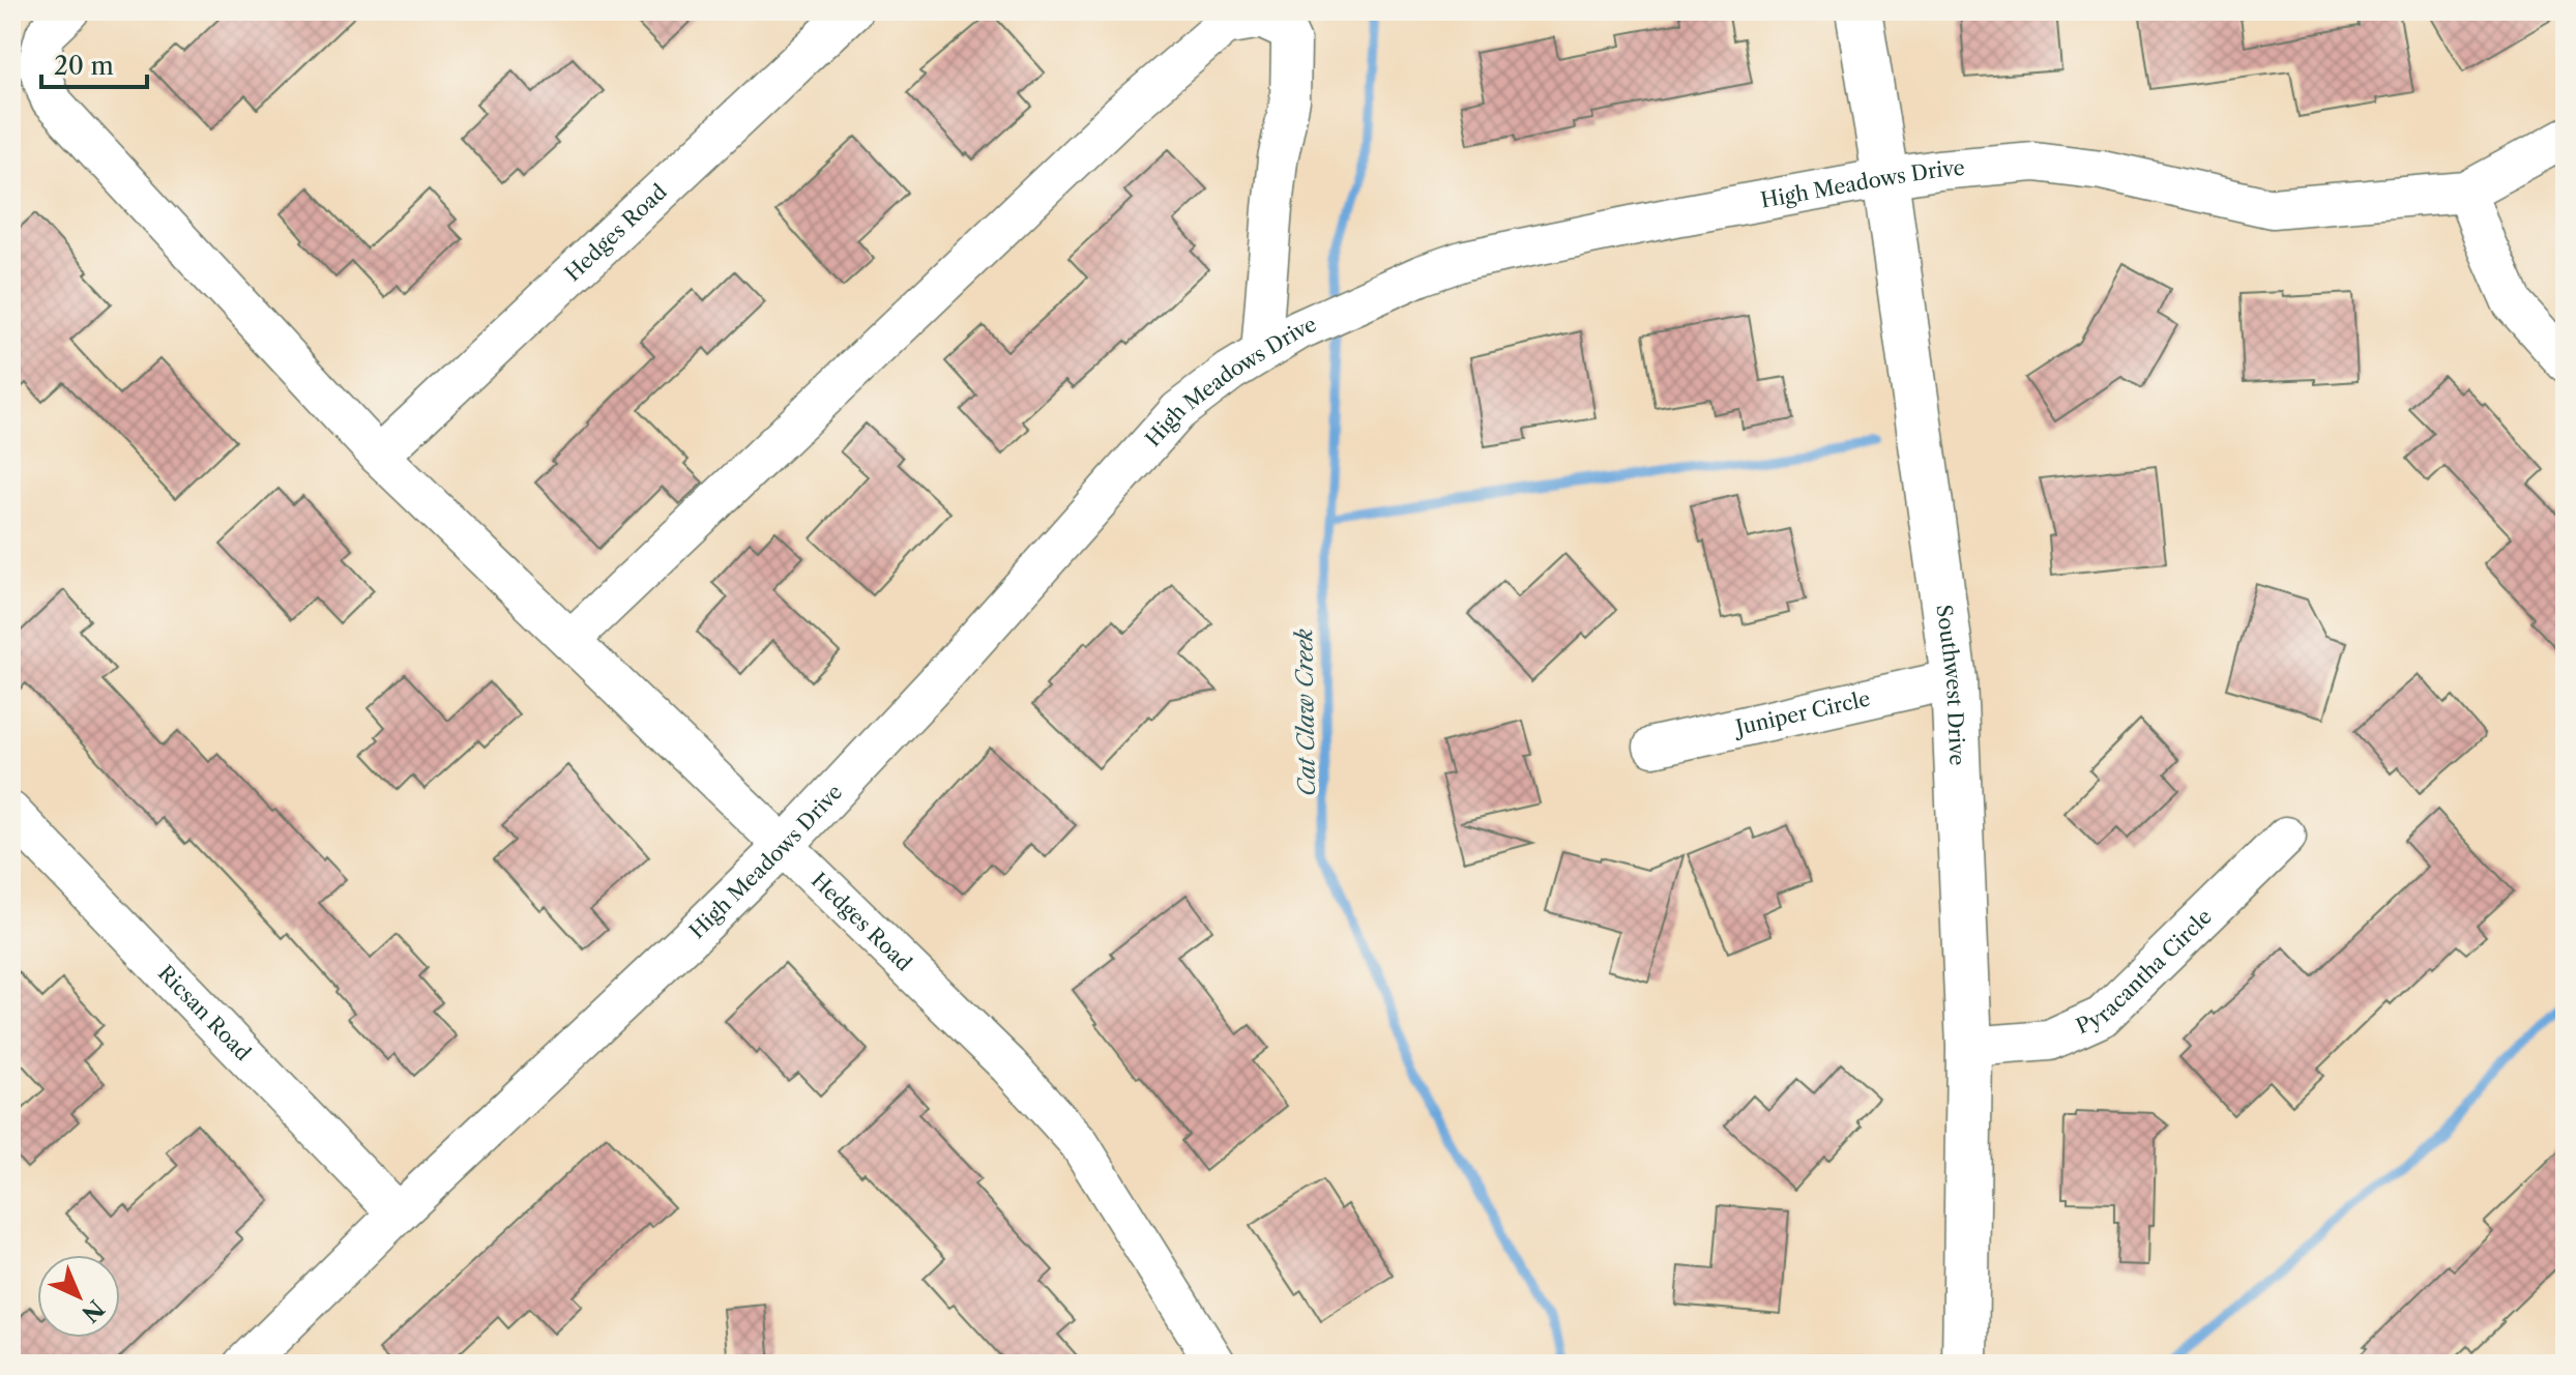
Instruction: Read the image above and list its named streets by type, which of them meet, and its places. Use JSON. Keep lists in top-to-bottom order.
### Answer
{
  "streets": {
    "main road": ["Southwest Drive"],
    "street": [
      "High Meadows Drive",
      "Hedges Road",
      "Juniper Circle",
      "Pyracantha Circle",
      "Ricsan Road"
    ]
  },
  "crossings": [
    ["High Meadows Drive", "Hedges Road"],
    ["High Meadows Drive", "Southwest Drive"],
    ["High Meadows Drive", "Ricsan Road"],
    ["Southwest Drive", "Juniper Circle"],
    ["Southwest Drive", "Pyracantha Circle"]
  ],
  "water": ["Cat Claw Creek"],
  "scale_bar": "20 m",
  "north": "bottom right"
}
